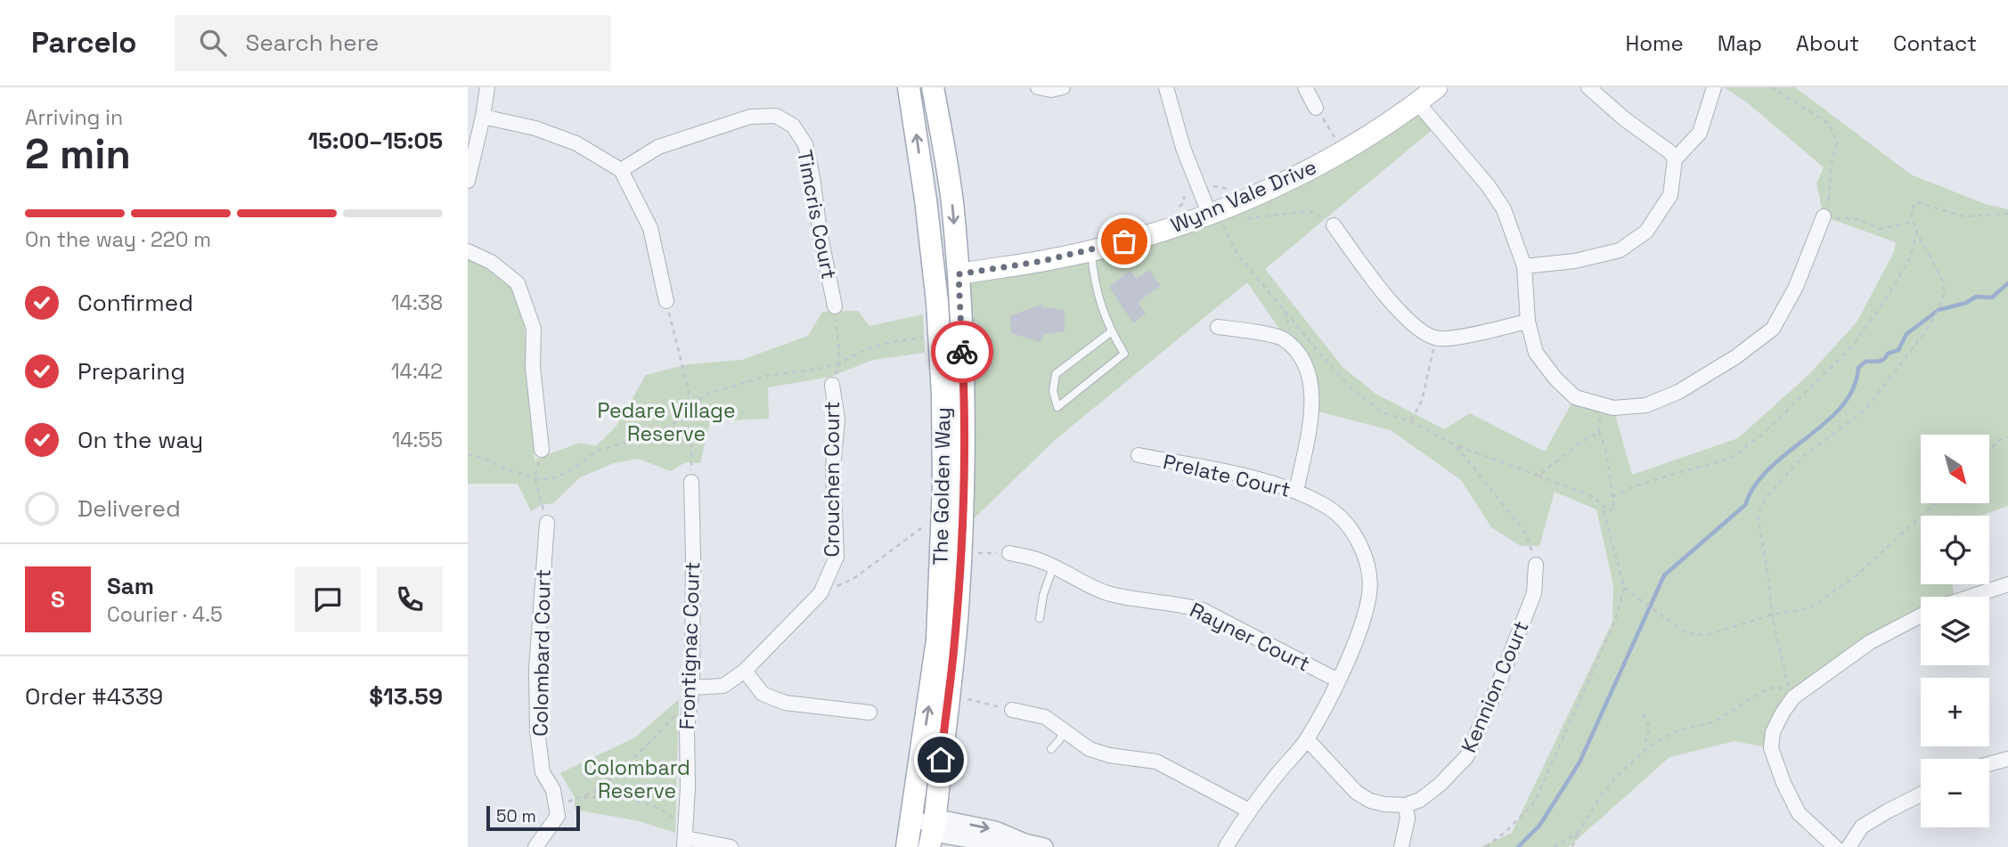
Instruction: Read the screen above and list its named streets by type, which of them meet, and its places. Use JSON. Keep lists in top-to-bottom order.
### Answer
{
  "streets": {
    "main road": ["Wynn Vale Drive", "The Golden Way"],
    "street": [
      "Timcris Court",
      "Prelate Court",
      "Crouchen Court",
      "Rayner Court",
      "Frontignac Court",
      "Colombard Court",
      "Kennion Court"
    ]
  },
  "crossings": [
    ["Wynn Vale Drive", "The Golden Way"],
    ["Prelate Court", "Rayner Court"],
    ["Crouchen Court", "Frontignac Court"]
  ],
  "parks": ["Pedare Village Reserve", "Colombard Reserve"],
  "scale_bar": "50 m",
  "north": "bottom right",
  "page": {
    "header": "Parcelo",
    "search": "Search here",
    "nav": [
      "Home",
      "Map",
      "About",
      "Contact"
    ],
    "heading": ["2 min", "Arriving in", "15:00–15:05"],
    "panel": [
      "Sam",
      "Courier · 4.5",
      "Order #4339",
      "$13.59"
    ],
    "bar": "On the way · 220 m",
    "list": [
      ["Confirmed", "14:38"],
      ["Preparing", "14:42"],
      ["On the way", "14:55"],
      "Delivered"
    ],
    "map_buttons": ["+", "−"],
    "round": "S",
    "scale": "50 m"
  }
}
